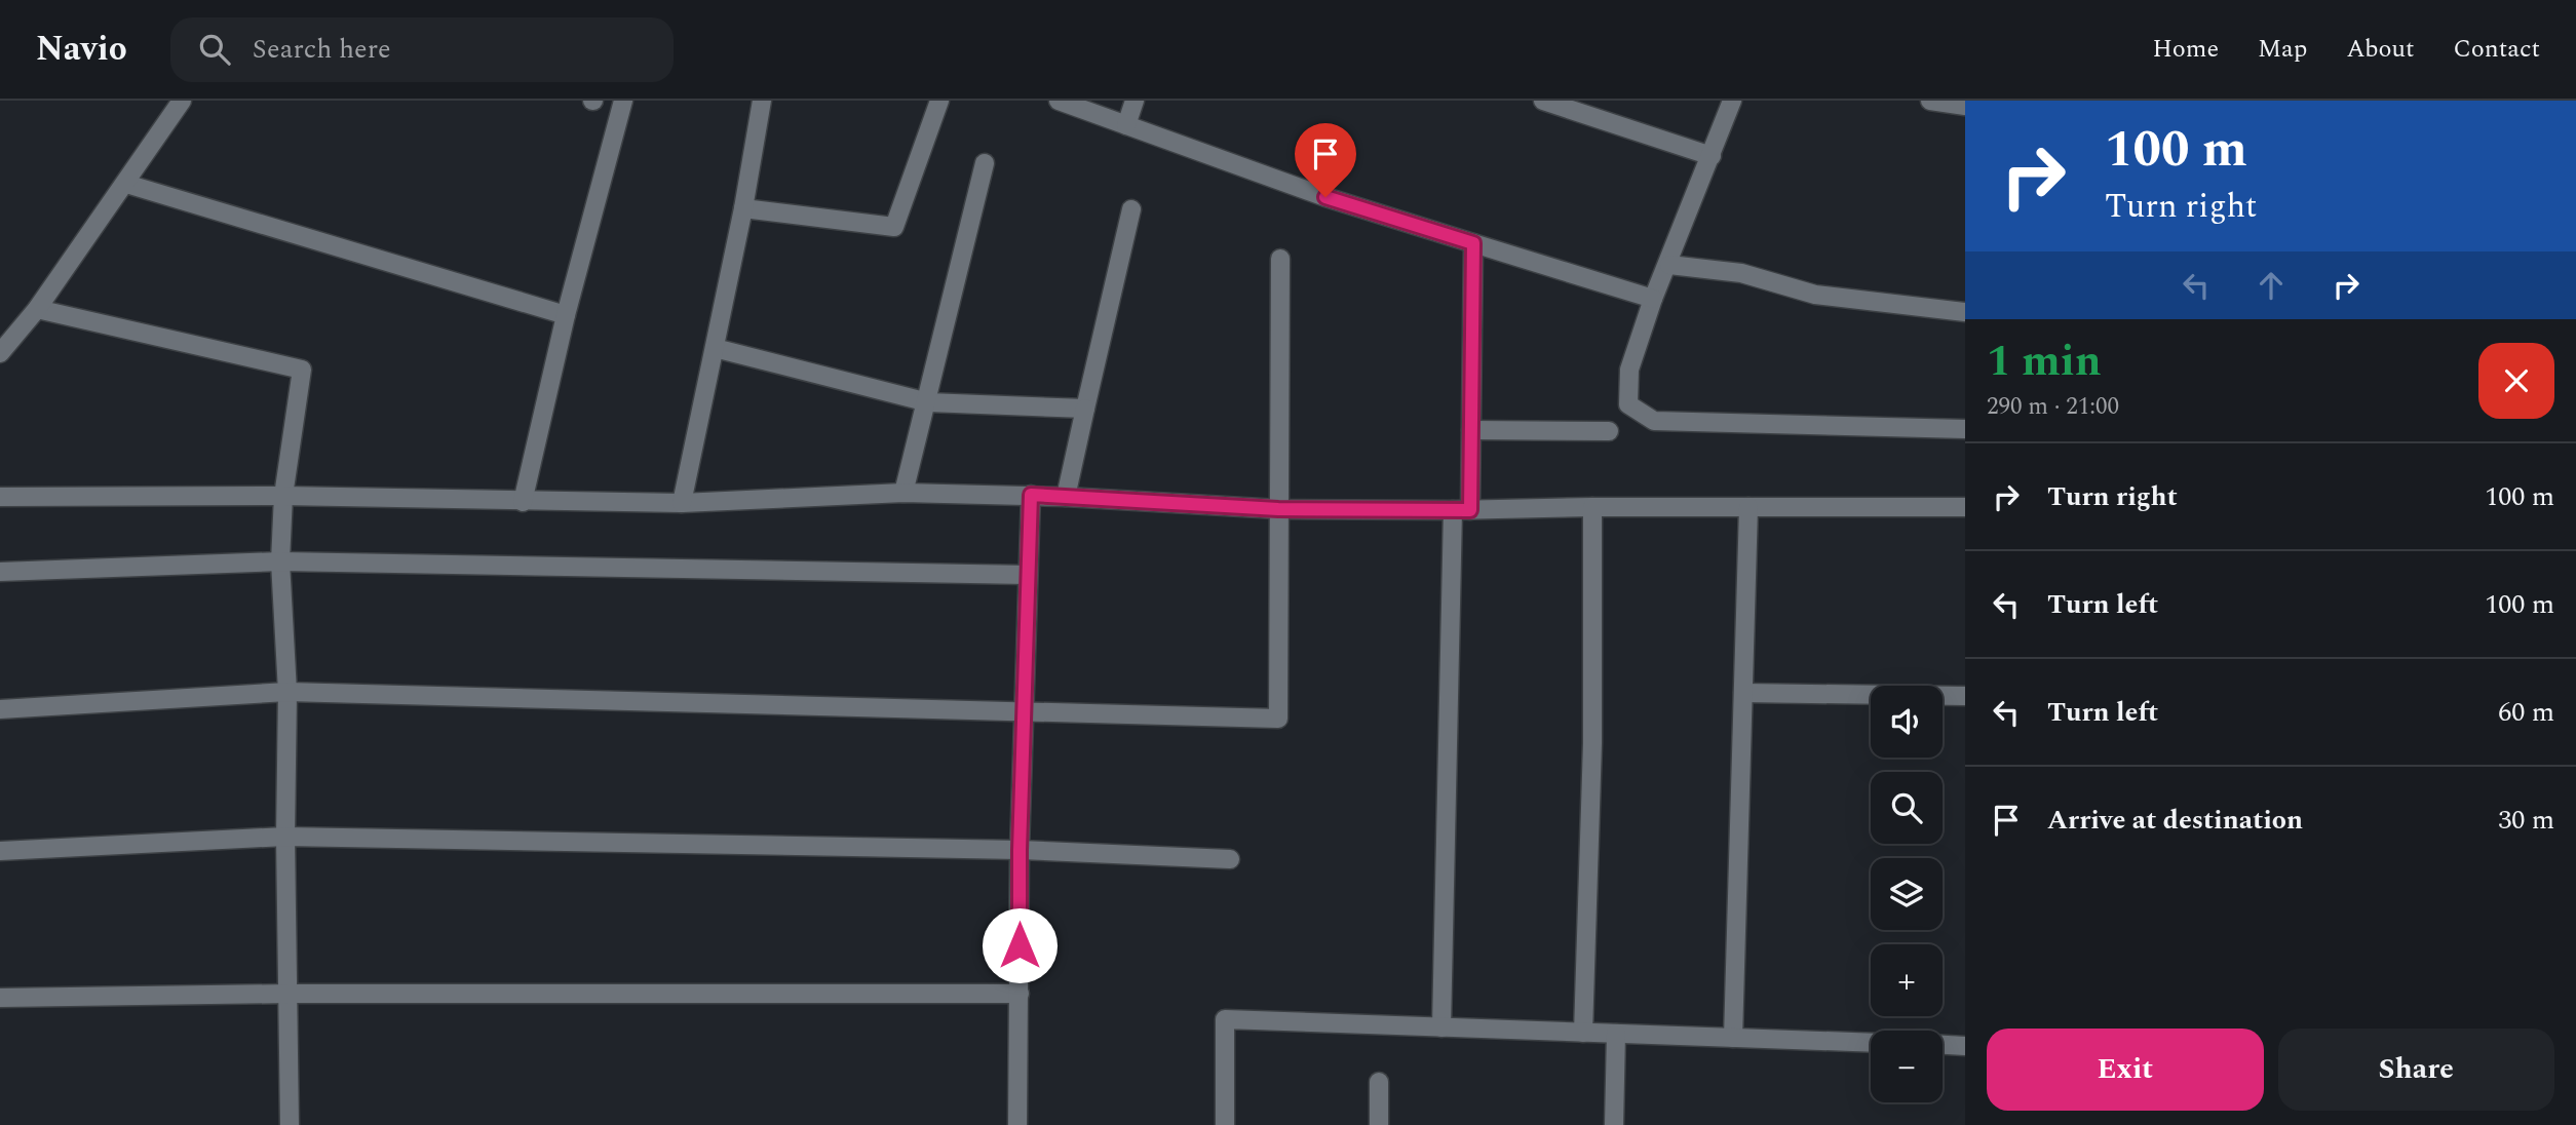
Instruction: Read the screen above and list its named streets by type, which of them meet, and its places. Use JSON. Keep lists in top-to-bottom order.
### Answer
{
  "page": {
    "header": "Navio",
    "search": "Search here",
    "nav": [
      "Home",
      "Map",
      "About",
      "Contact"
    ],
    "turn": ["100 m", "Turn right"],
    "heading": ["1 min", "290 m · 21:00"],
    "list": [
      {
        "name": "Turn right",
        "value": "100 m"
      },
      {
        "name": "Turn left",
        "value": "100 m"
      },
      {
        "name": "Turn left",
        "value": "60 m"
      },
      {
        "name": "Arrive at destination",
        "value": "30 m"
      }
    ],
    "map_buttons": ["+", "−"],
    "buttons": ["Exit", "Share"]
  }
}
